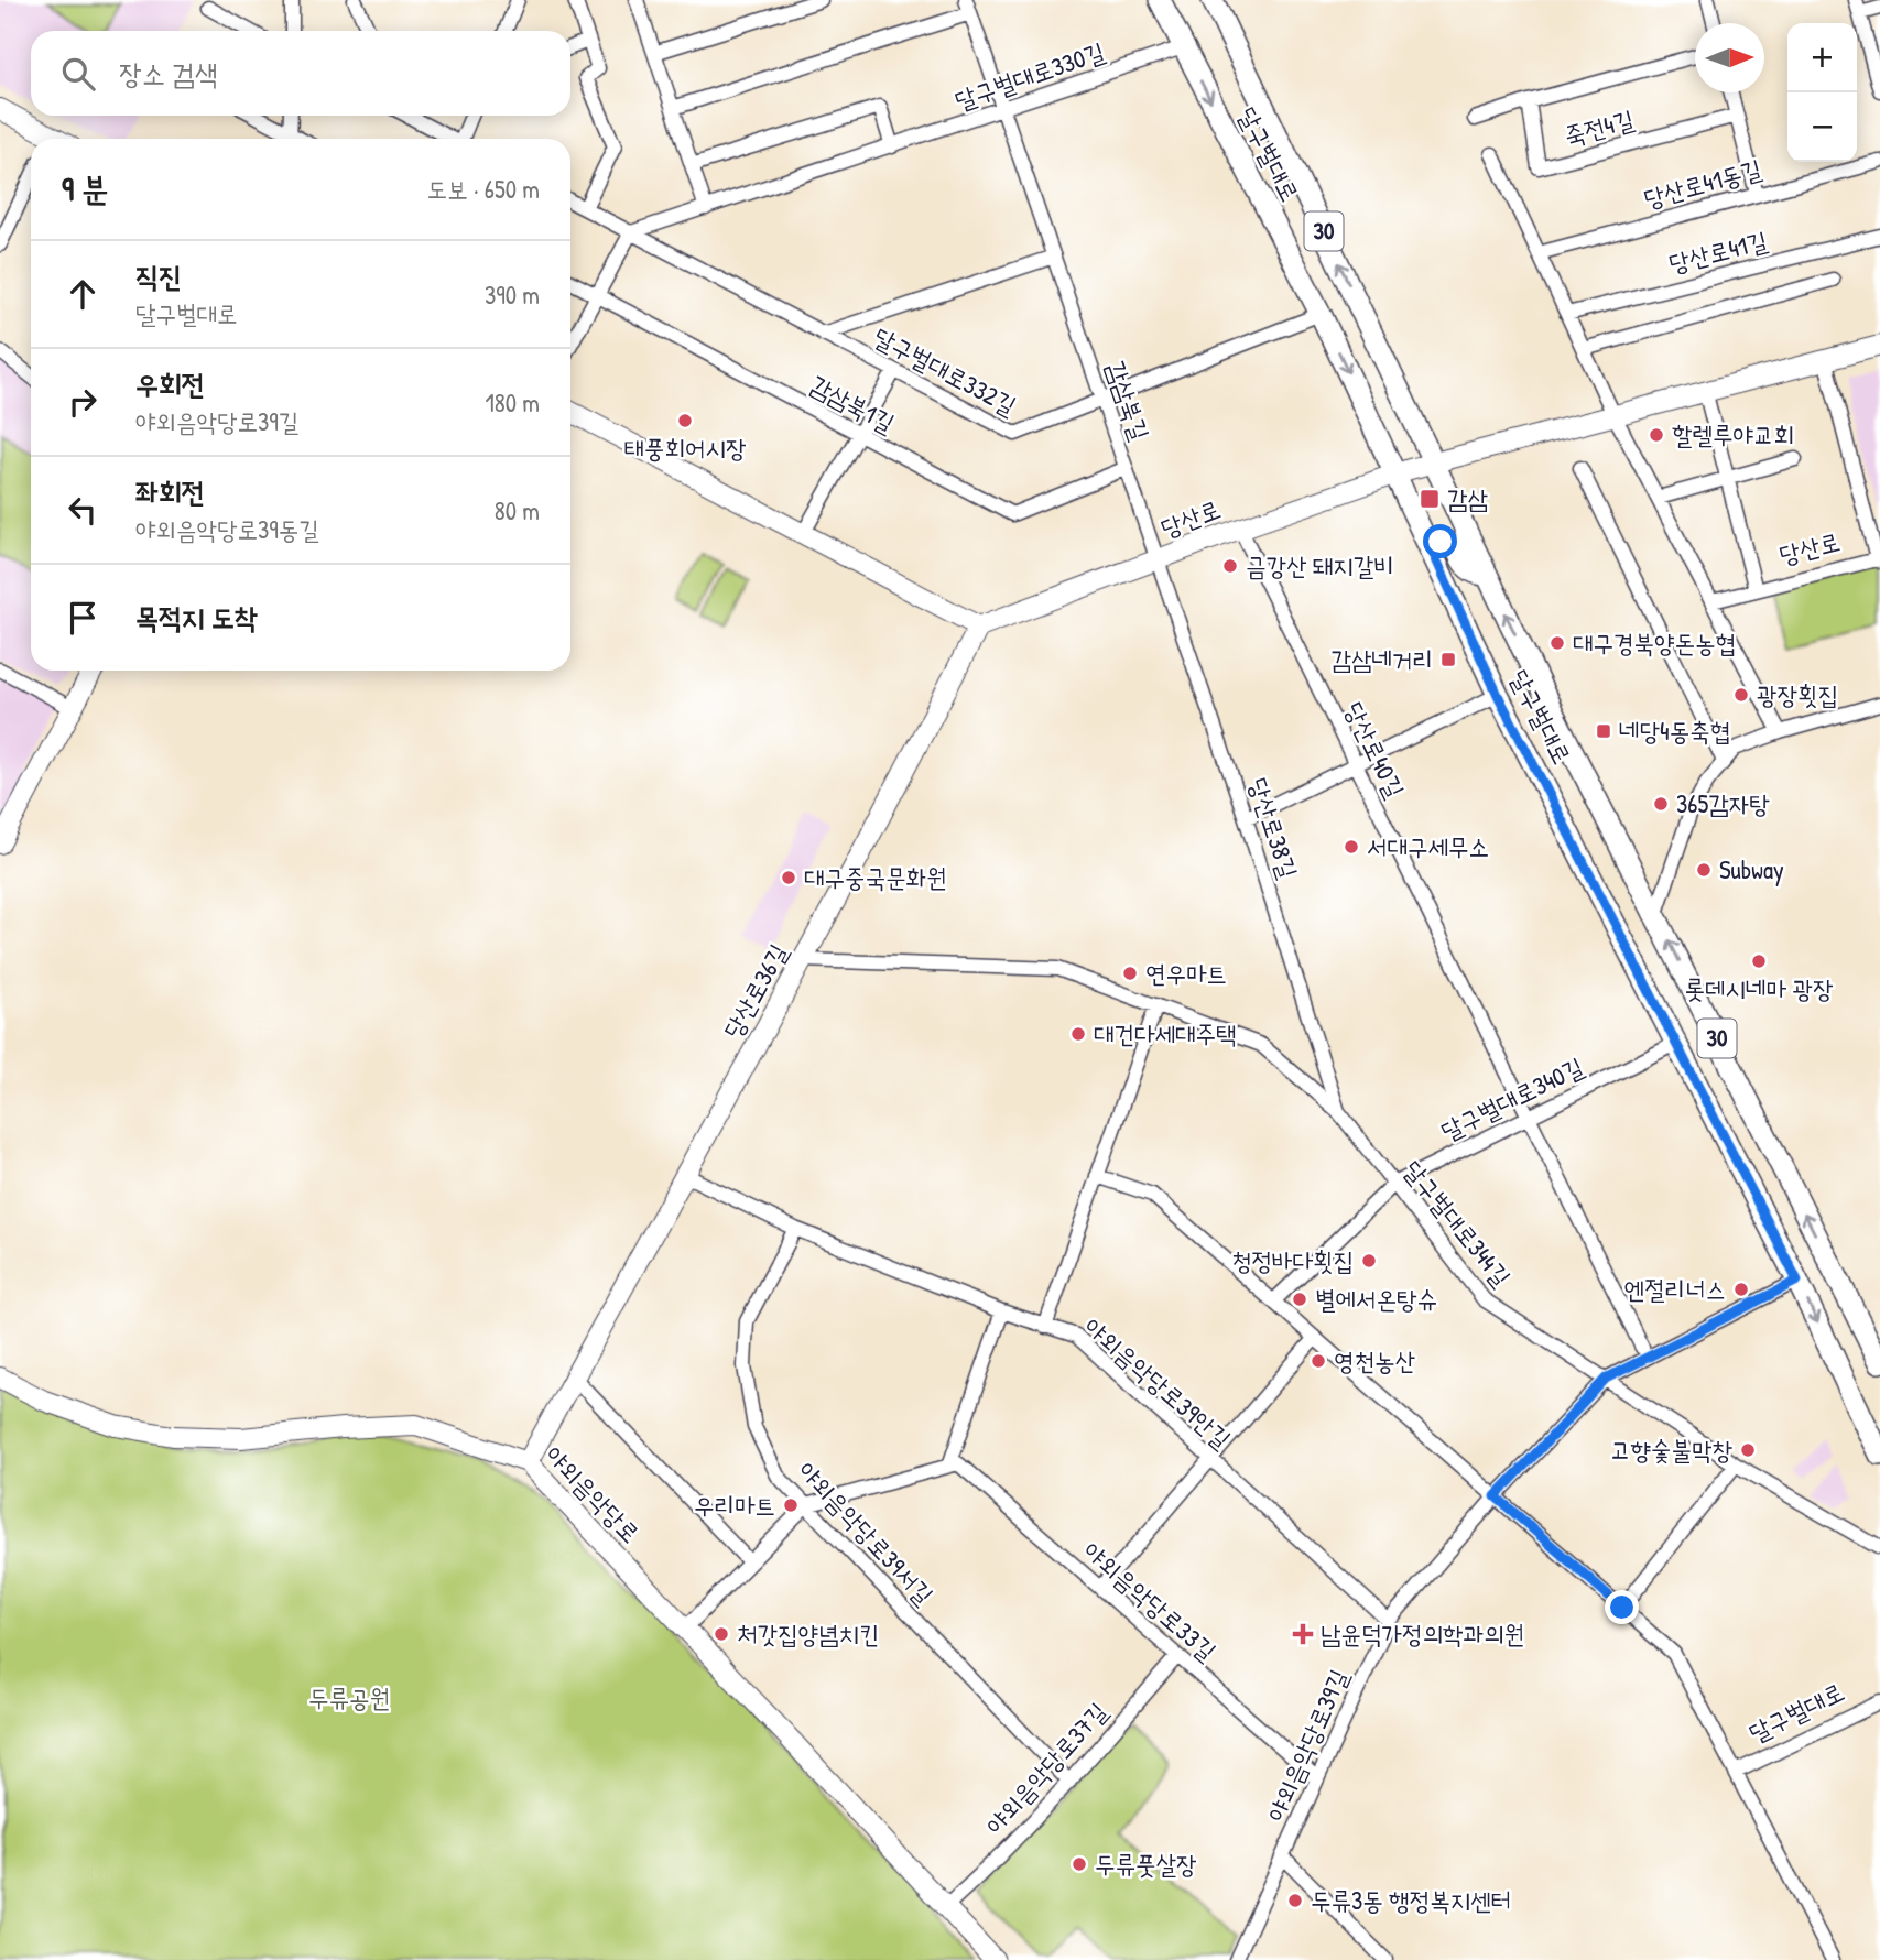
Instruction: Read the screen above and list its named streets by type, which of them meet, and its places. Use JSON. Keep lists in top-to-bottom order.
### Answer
{
  "streets": {
    "main road": [
      "달구벌대로",
      "30",
      "당산로",
      "당산로36길",
      "야외음악당로"
    ],
    "street": [
      "달구벌대로330길",
      "죽전4길",
      "당산로41동길",
      "당산로41길",
      "달구벌대로332길",
      "감삼북길",
      "감삼북1길",
      "당산로40길",
      "당산로38길",
      "달구벌대로340길",
      "달구벌대로344길",
      "야외음악당로39안길",
      "야외음악당로39서길",
      "야외음악당로33길",
      "야외음악당로39길",
      "야외음악당로37길"
    ]
  },
  "crossings": [
    ["달구벌대로330길", "달구벌대로"],
    ["달구벌대로330길", "감삼북길"],
    ["달구벌대로", "달구벌대로332길"],
    ["달구벌대로", "당산로"],
    ["달구벌대로", "달구벌대로340길"],
    ["달구벌대로", "야외음악당로39길"],
    ["달구벌대로332길", "감삼북길"],
    ["감삼북길", "감삼북1길"],
    ["감삼북길", "당산로"],
    ["감삼북길", "당산로38길"],
    ["당산로", "당산로40길"],
    ["당산로", "당산로38길"],
    ["당산로", "당산로36길"],
    ["당산로40길", "달구벌대로340길"],
    ["당산로38길", "달구벌대로344길"],
    ["당산로36길", "달구벌대로344길"],
    ["당산로36길", "야외음악당로39안길"],
    ["당산로36길", "야외음악당로"],
    ["달구벌대로340길", "달구벌대로344길"],
    ["달구벌대로344길", "야외음악당로39길"],
    ["야외음악당로39안길", "야외음악당로39서길"],
    ["야외음악당로39안길", "야외음악당로33길"],
    ["야외음악당로39안길", "야외음악당로39길"],
    ["야외음악당로", "야외음악당로37길"],
    ["야외음악당로39서길", "야외음악당로33길"],
    ["야외음악당로39서길", "야외음악당로37길"],
    ["야외음악당로33길", "야외음악당로39길"],
    ["야외음악당로33길", "야외음악당로37길"]
  ],
  "parks": ["두류공원"],
  "places": {
    "other": [
      "태풍회어시장",
      "할렐루야교회",
      "금강산 돼지갈비",
      "대구경북양돈농협",
      "광장횟집",
      "365감자탕",
      "서대구세무소",
      "Subway",
      "대구중국문화원",
      "롯데시네마 광장",
      "연우마트",
      "대건다세대주택",
      "청정바다횟집",
      "엔절리너스",
      "별에서온탕슈",
      "영천농산",
      "고향숯불막창",
      "우리마트",
      "처갓집양념치킨",
      "두류풋살장",
      "두류3동 행정복지센터"
    ],
    "transit": ["감삼", "감삼네거리", "네당4동축협"],
    "health": ["남윤덕가정의학과의원"]
  },
  "north": "right",
  "page": {
    "map_buttons": ["+", "−"],
    "search": "장소 검색",
    "heading": ["9 분", "도보 · 650 m"],
    "list": [
      ["직진", "달구벌대로", "390 m"],
      ["우회전", "야외음악당로39길", "180 m"],
      ["좌회전", "야외음악당로39동길", "80 m"],
      "목적지 도착"
    ]
  }
}
